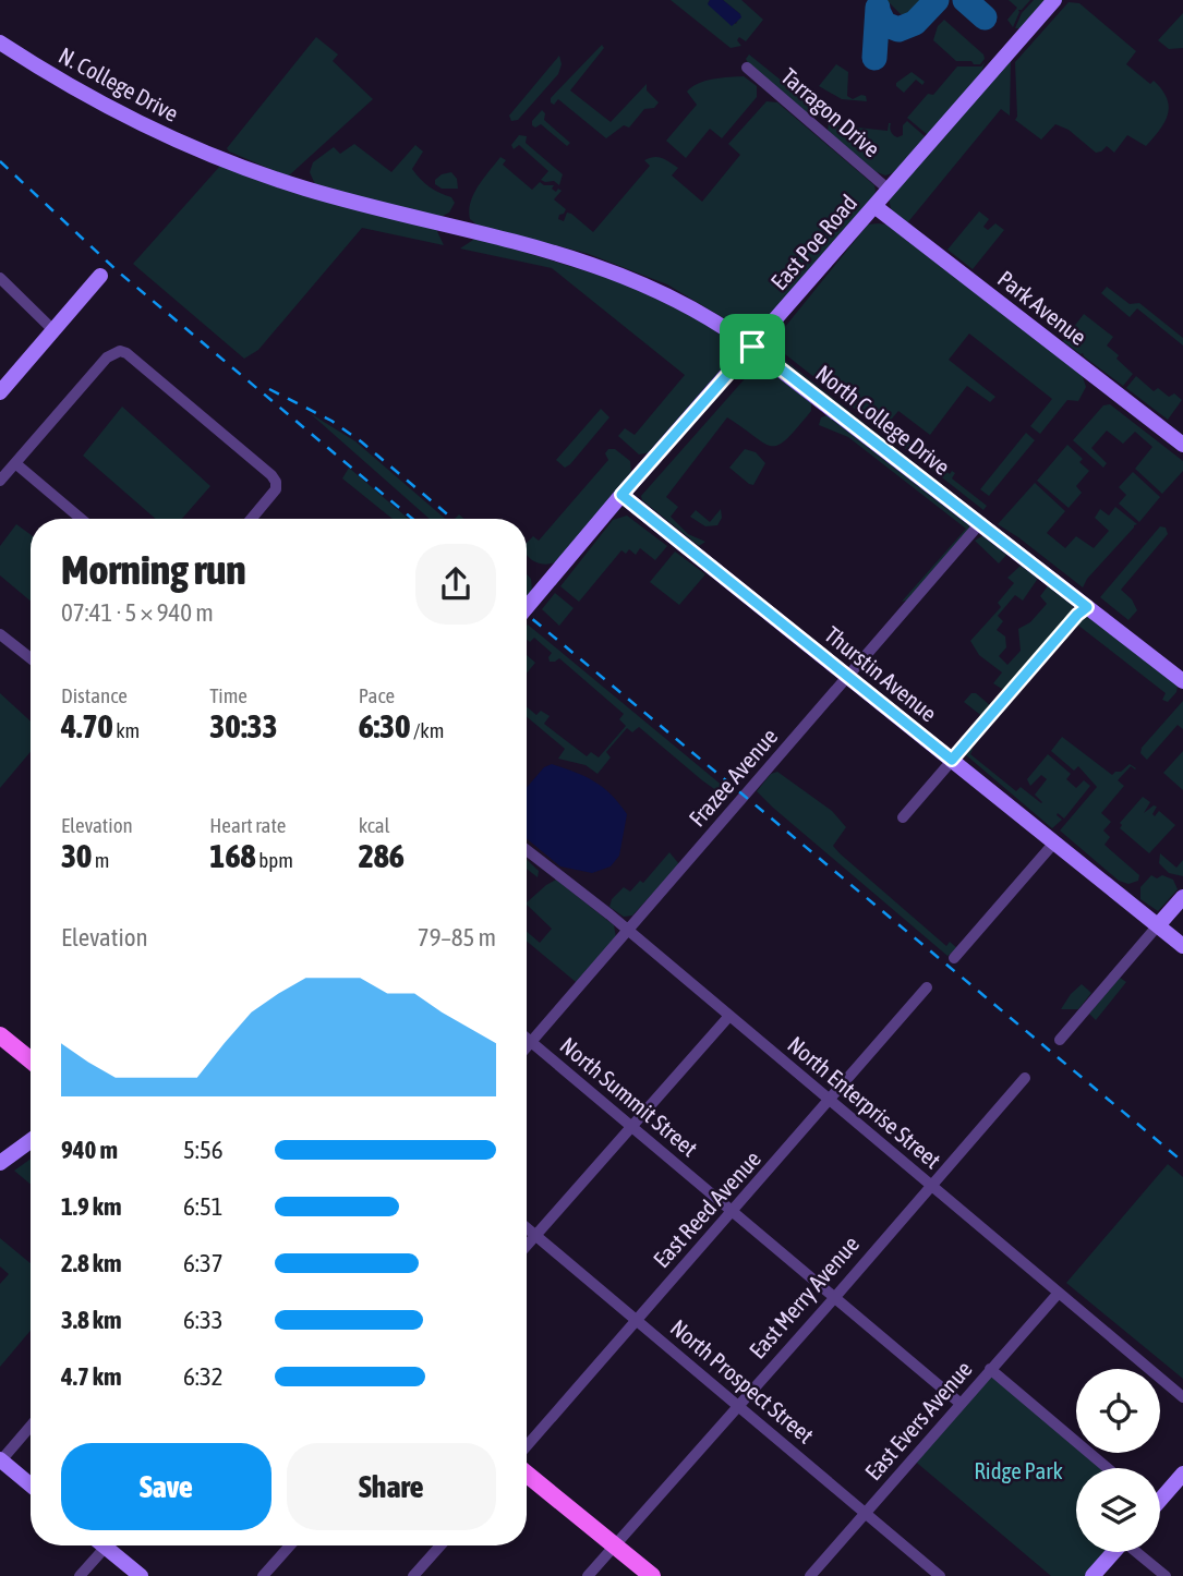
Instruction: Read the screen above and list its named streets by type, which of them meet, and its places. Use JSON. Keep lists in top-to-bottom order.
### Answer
{
  "streets": {
    "street": [
      "N. College Drive",
      "Tarragon Drive",
      "East Poe Road",
      "Park Avenue",
      "North College Drive",
      "Thurstin Avenue",
      "Frazee Avenue",
      "North Summit Street",
      "North Enterprise Street",
      "East Reed Avenue",
      "East Merry Avenue",
      "North Prospect Street",
      "East Evers Avenue"
    ]
  },
  "crossings": [
    ["N. College Drive", "North College Drive"],
    ["Tarragon Drive", "East Poe Road"],
    ["East Poe Road", "Park Avenue"],
    ["East Poe Road", "North College Drive"],
    ["East Poe Road", "Thurstin Avenue"],
    ["North College Drive", "Frazee Avenue"],
    ["Thurstin Avenue", "Frazee Avenue"],
    ["Frazee Avenue", "North Summit Street"],
    ["Frazee Avenue", "North Enterprise Street"],
    ["North Summit Street", "East Reed Avenue"],
    ["North Summit Street", "East Merry Avenue"],
    ["North Summit Street", "East Evers Avenue"],
    ["North Enterprise Street", "East Reed Avenue"],
    ["North Enterprise Street", "East Merry Avenue"],
    ["North Enterprise Street", "East Evers Avenue"],
    ["East Reed Avenue", "North Prospect Street"],
    ["East Merry Avenue", "North Prospect Street"],
    ["North Prospect Street", "East Evers Avenue"]
  ],
  "parks": ["Ridge Park"],
  "page": {
    "heading": ["Morning run", "07:41 · 5 × 940 m"],
    "stats": [
      ["Distance", "4.70 km"],
      ["Time", "30:33"],
      ["Pace", "6:30 /km"],
      ["Elevation", "30 m"],
      ["Heart rate", "168 bpm"],
      ["kcal", "286"]
    ],
    "chart": ["Elevation", "79–85 m"],
    "list": [
      {
        "name": "940 m",
        "note": "5:56"
      },
      {
        "name": "1.9 km",
        "note": "6:51"
      },
      {
        "name": "2.8 km",
        "note": "6:37"
      },
      {
        "name": "3.8 km",
        "note": "6:33"
      },
      {
        "name": "4.7 km",
        "note": "6:32"
      }
    ],
    "buttons": ["Save", "Share"]
  }
}
